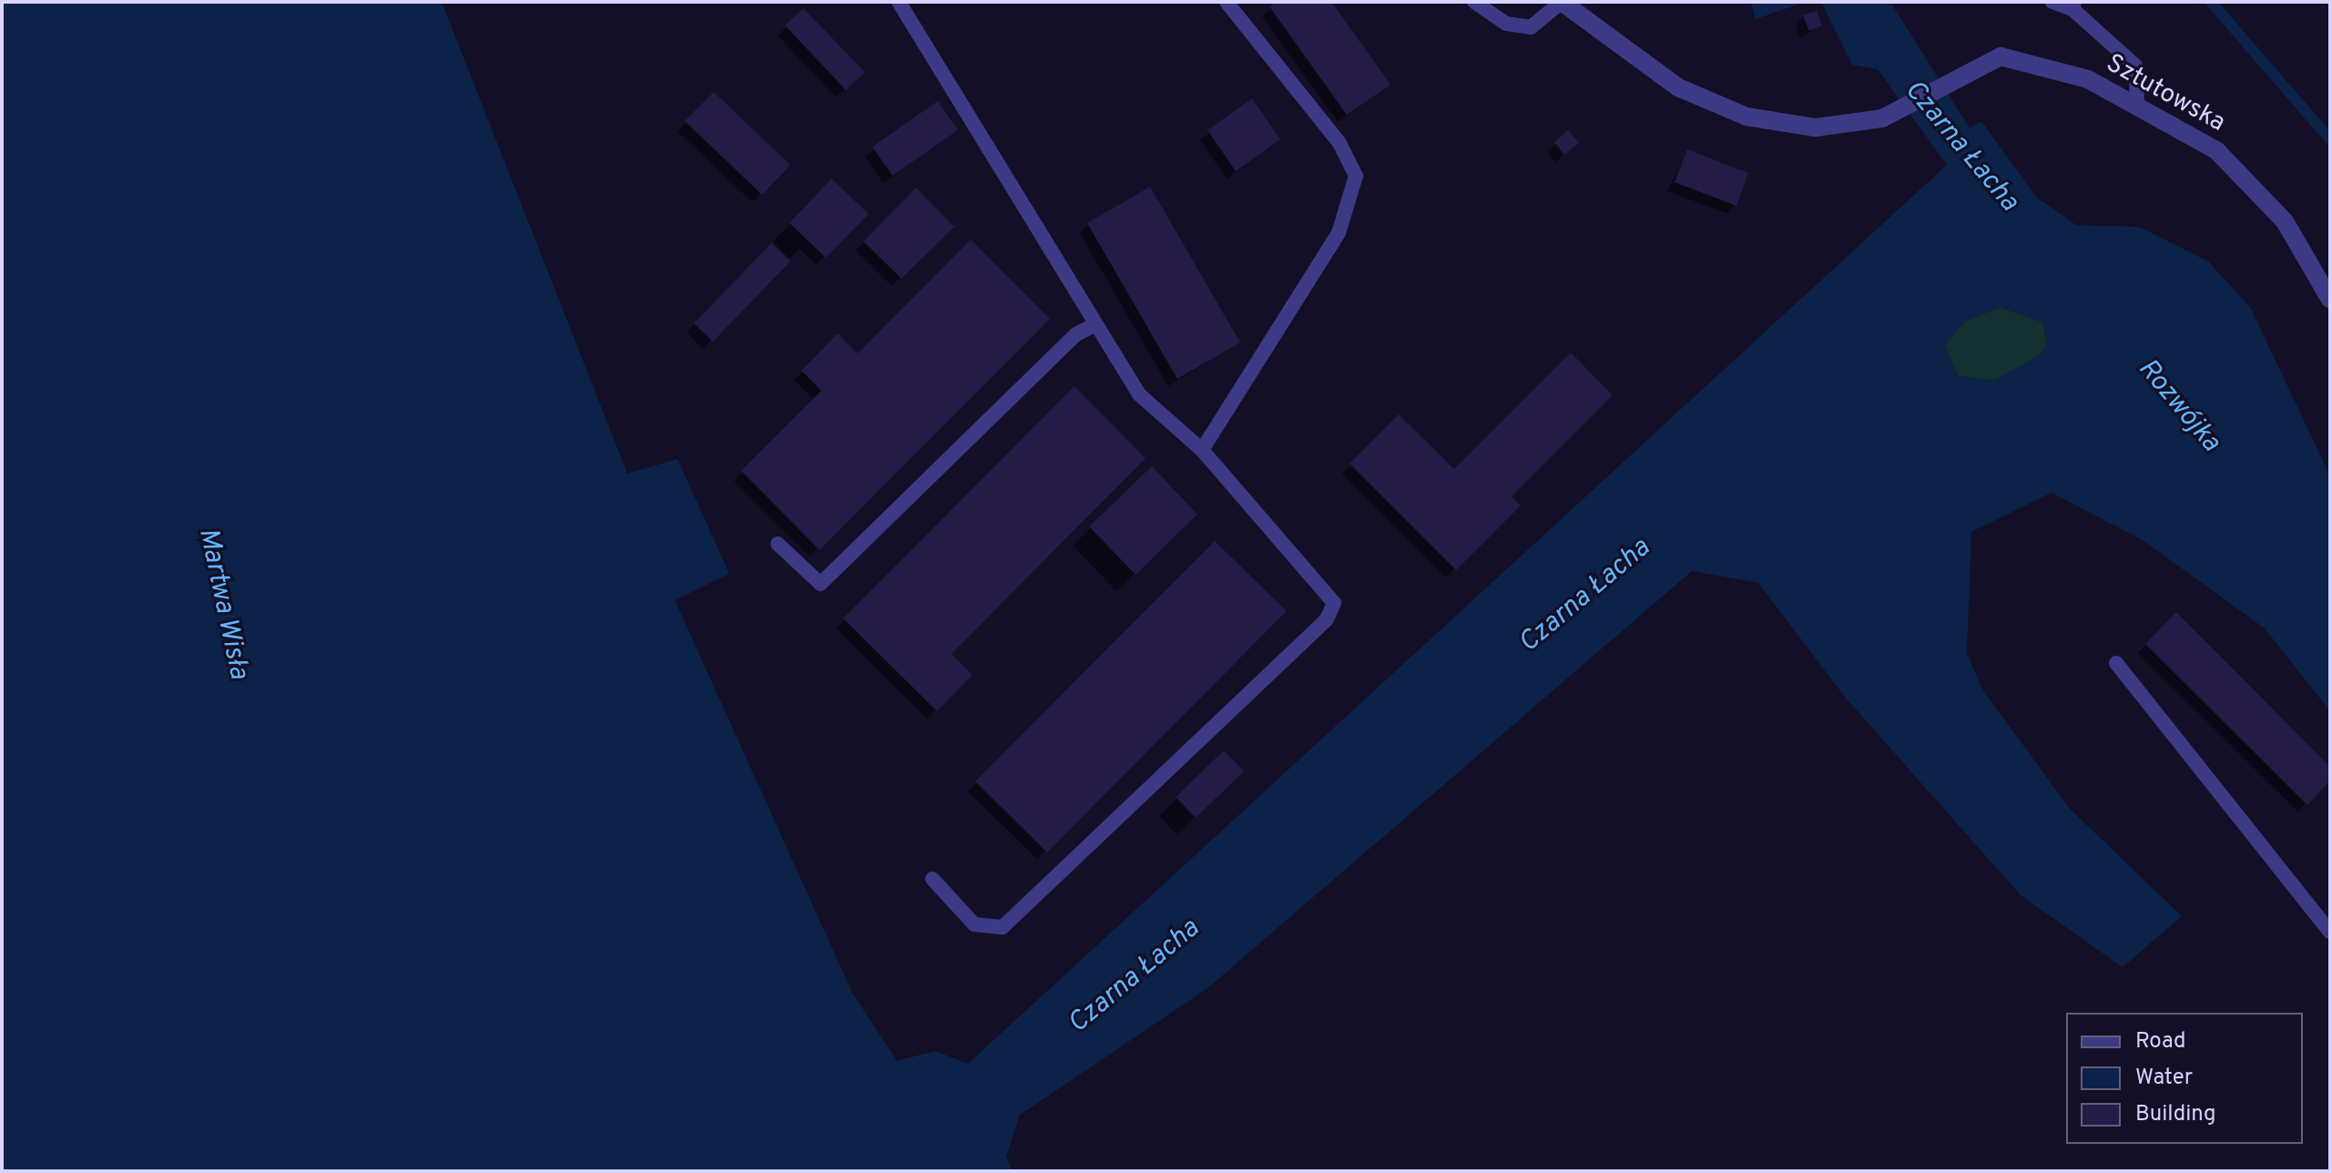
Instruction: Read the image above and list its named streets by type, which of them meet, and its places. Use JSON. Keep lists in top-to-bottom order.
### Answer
{
  "streets": {
    "street": ["Sztutowska"]
  },
  "water": ["Czarna Łacha", "Rozwójka", "Martwa Wisła"],
  "legend": ["Road", "Water", "Building"]
}
